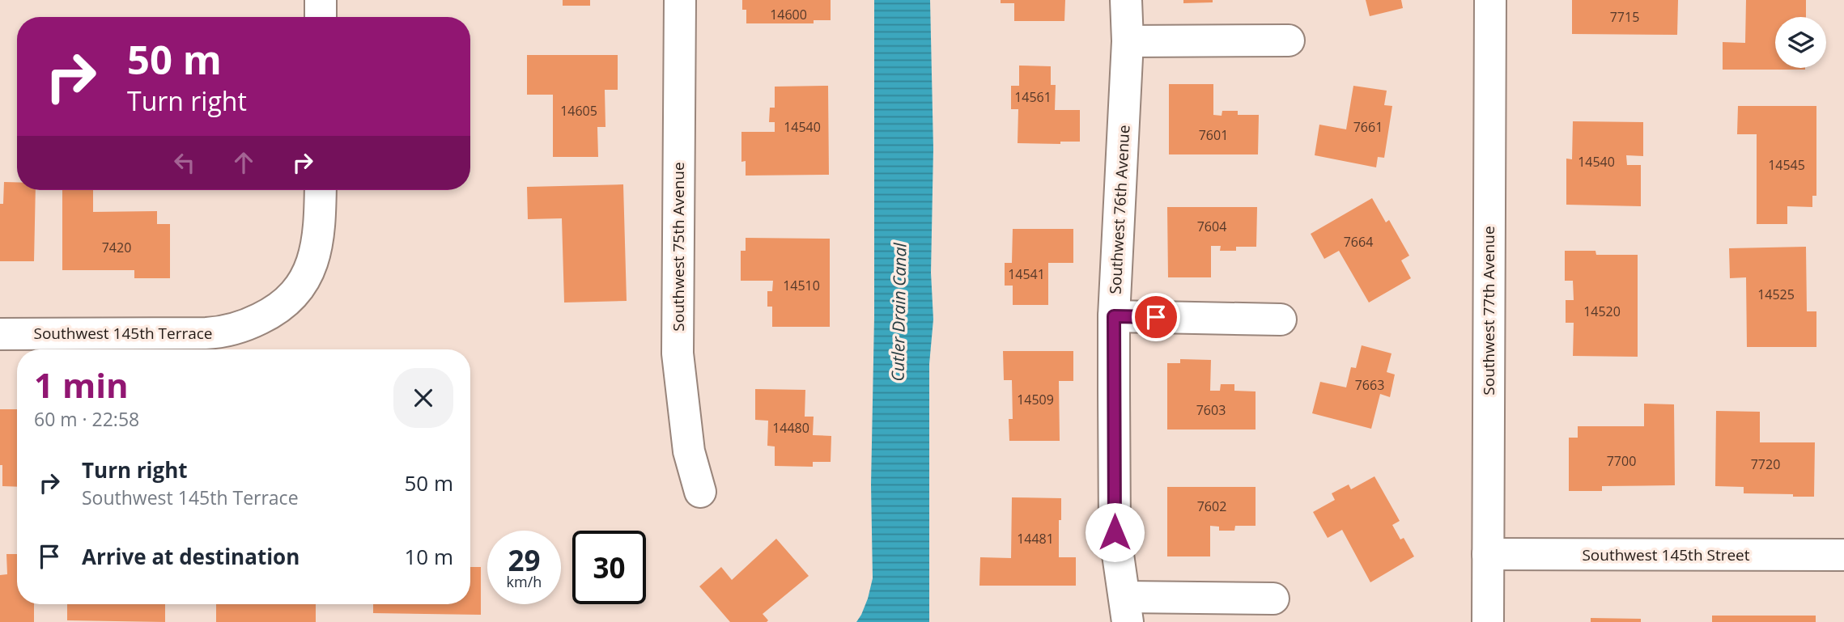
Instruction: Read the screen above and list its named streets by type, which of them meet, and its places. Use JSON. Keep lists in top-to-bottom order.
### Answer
{
  "streets": {
    "street": [
      "Southwest 76th Avenue",
      "Southwest 75th Avenue",
      "Southwest 77th Avenue",
      "Southwest 145th Terrace",
      "Southwest 145th Street"
    ]
  },
  "crossings": [
    ["Southwest 77th Avenue", "Southwest 145th Street"]
  ],
  "water": ["Cutler Drain Canal"],
  "house_numbers": [
    "14600",
    "7715",
    "14561",
    "14605",
    "14540",
    "7661",
    "7601",
    "14540",
    "14545",
    "7604",
    "7664",
    "7420",
    "14541",
    "14510",
    "14525",
    "14520",
    "7663",
    "14509",
    "7603",
    "14480",
    "7700",
    "7720",
    "7602",
    "14481"
  ],
  "page": {
    "turn": ["50 m", "Turn right"],
    "heading": ["1 min", "60 m · 22:58"],
    "list": [
      {
        "name": "Turn right",
        "note": "Southwest 145th Terrace",
        "value": "50 m"
      },
      {
        "name": "Arrive at destination",
        "value": "10 m"
      }
    ],
    "speed": "29 km/h",
    "limit": "30"
  }
}
